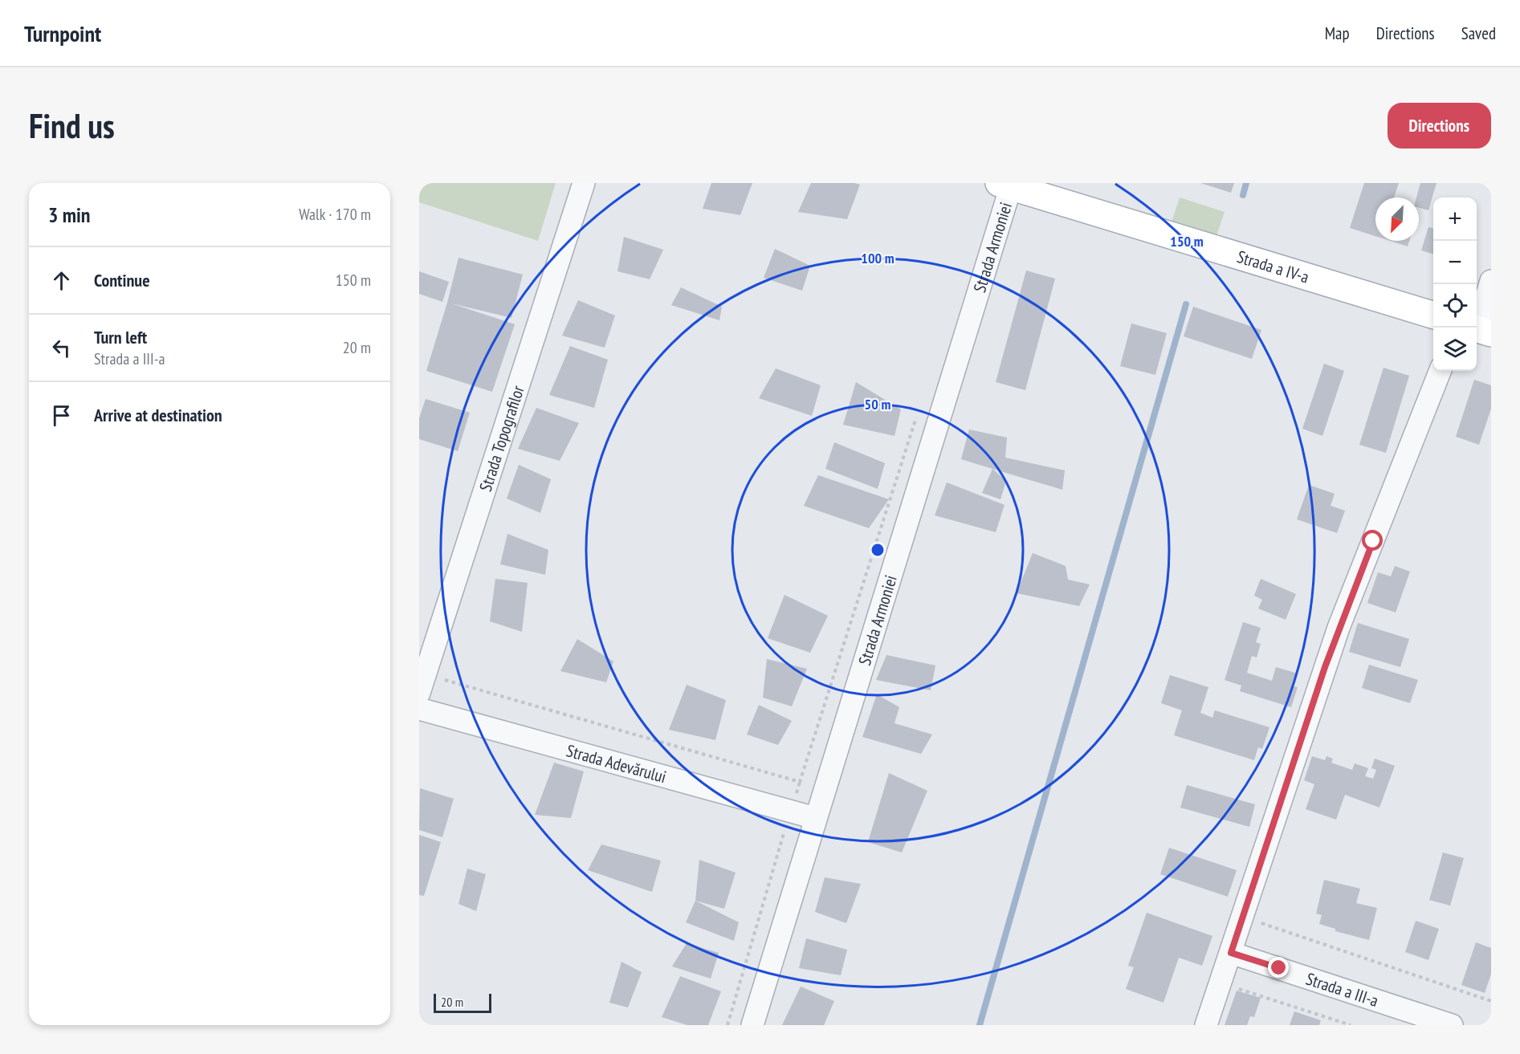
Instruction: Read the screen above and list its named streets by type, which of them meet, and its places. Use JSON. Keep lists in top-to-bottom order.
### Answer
{
  "streets": {
    "main road": ["Strada a IV-a"],
    "street": [
      "Strada Armoniei",
      "Strada Topografilor",
      "Strada Adevărului",
      "Strada a III-a"
    ]
  },
  "crossings": [
    ["Strada Armoniei", "Strada a IV-a"],
    ["Strada Armoniei", "Strada Adevărului"]
  ],
  "scale_bar": "20 m",
  "north": "bottom left",
  "page": {
    "header": "Turnpoint",
    "nav": ["Map", "Directions", "Saved"],
    "buttons": "Directions",
    "title": "Find us",
    "heading": ["3 min", "Walk · 170 m"],
    "map_buttons": ["+", "−"],
    "list": [
      ["Continue", "150 m"],
      ["Turn left", "Strada a III-a", "20 m"],
      "Arrive at destination"
    ],
    "scale": "20 m"
  },
  "rings": ["150 m", "100 m", "50 m"]
}
